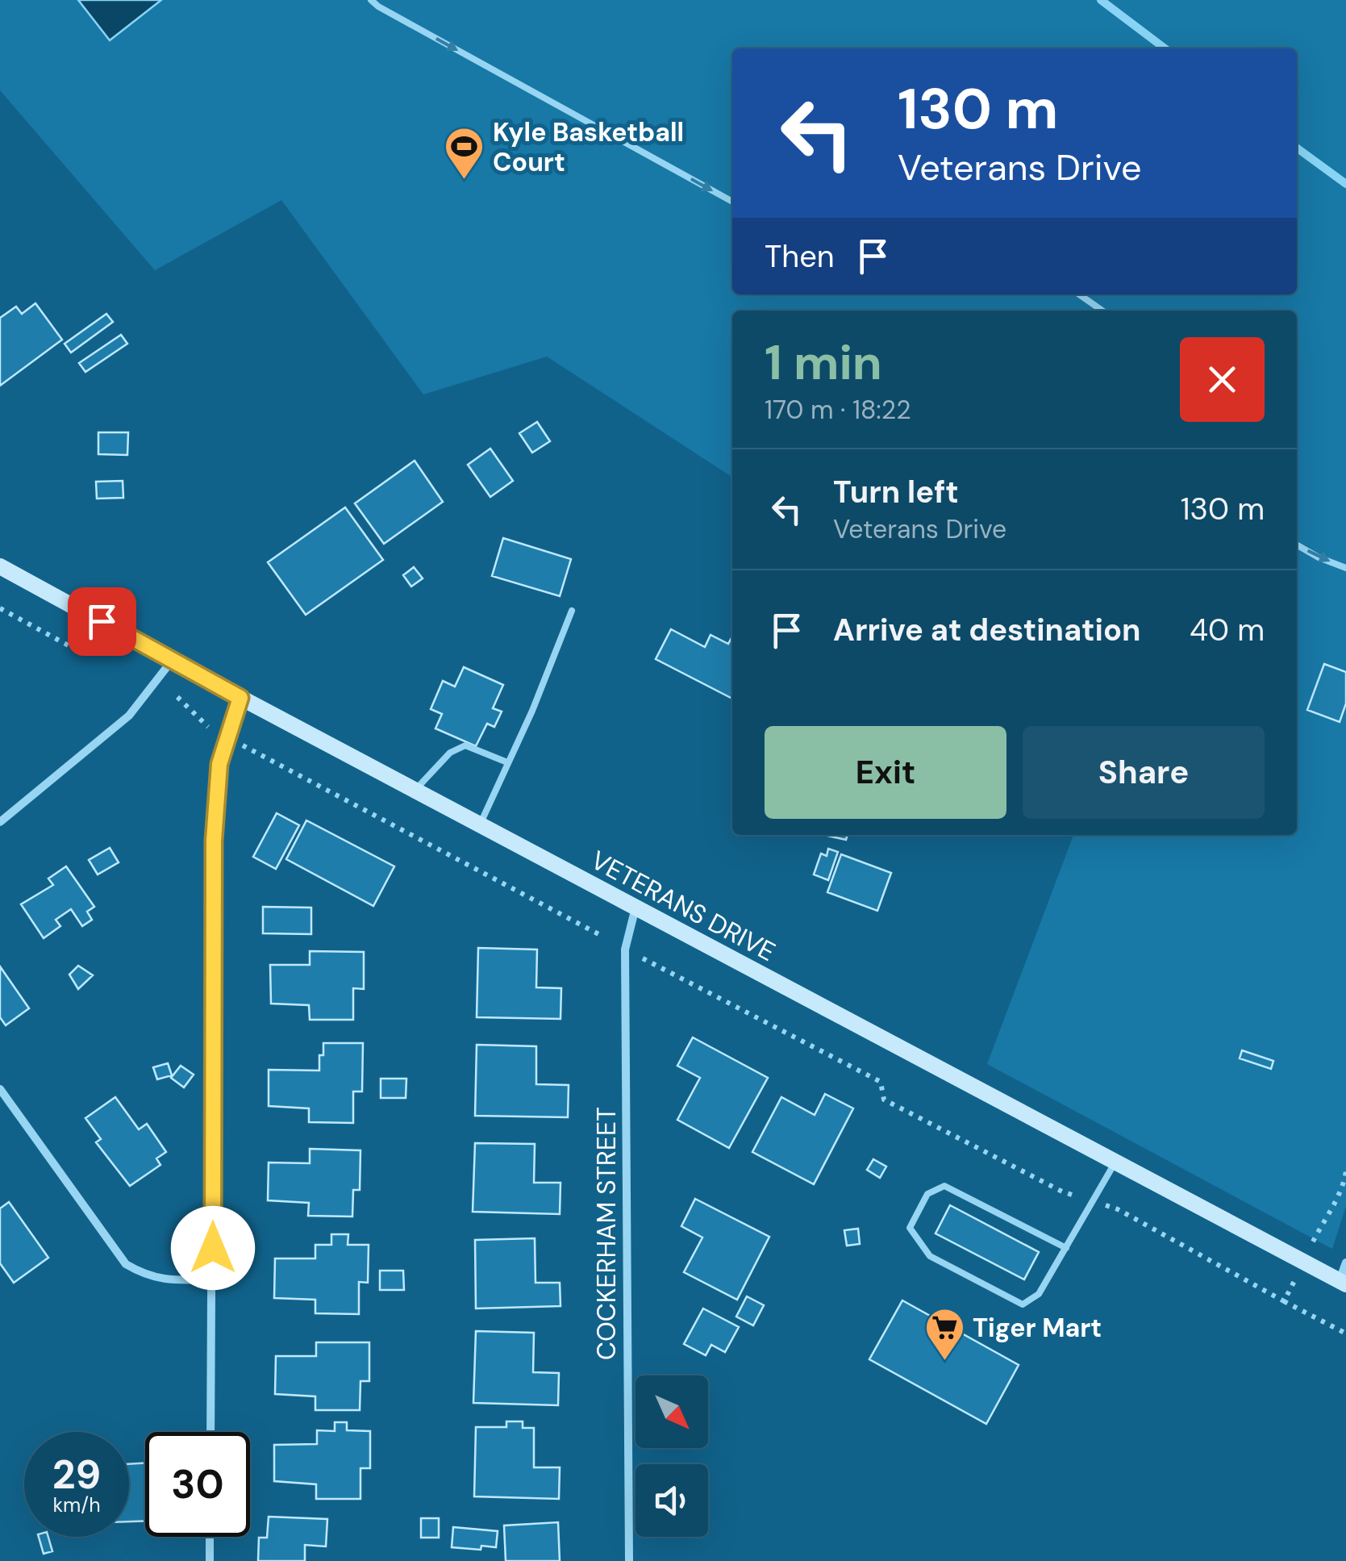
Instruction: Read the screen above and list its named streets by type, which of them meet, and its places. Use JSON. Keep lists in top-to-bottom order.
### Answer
{
  "streets": {
    "main road": ["VETERANS DRIVE"],
    "street": ["COCKERHAM STREET"]
  },
  "crossings": [
    ["VETERANS DRIVE", "COCKERHAM STREET"]
  ],
  "places": {
    "sports": ["Kyle Basketball Court"],
    "supermarket": ["Tiger Mart"]
  },
  "north": "bottom right",
  "page": {
    "turn": ["130 m", "Veterans Drive"],
    "then": "Then",
    "heading": ["1 min", "170 m · 18:22"],
    "list": [
      {
        "name": "Turn left",
        "note": "Veterans Drive",
        "value": "130 m"
      },
      {
        "name": "Arrive at destination",
        "value": "40 m"
      }
    ],
    "buttons": ["Exit", "Share"],
    "speed": "29 km/h",
    "limit": "30"
  }
}
